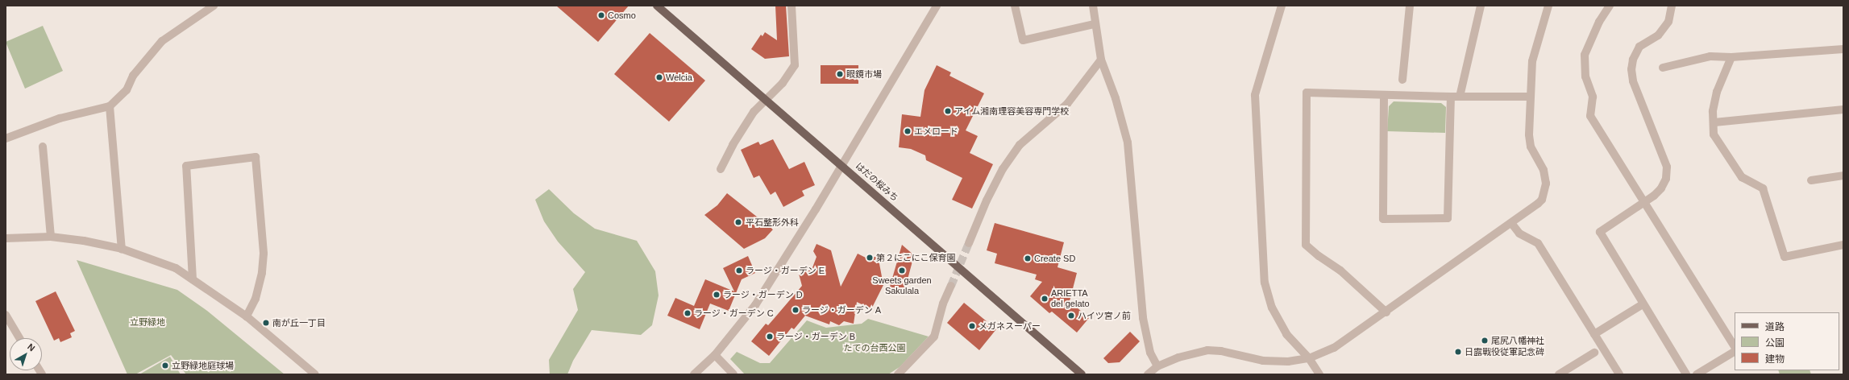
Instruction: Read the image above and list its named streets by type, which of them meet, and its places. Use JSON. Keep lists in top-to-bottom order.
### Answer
{
  "streets": {
    "main road": ["はだの桜みち"]
  },
  "parks": ["立野緑地", "たての台西公園"],
  "places": [
    "Cosmo",
    "眼鏡市場",
    "Welcia",
    "アイム湘南理容美容専門学校",
    "エメロード",
    "平石整形外科",
    "第２にこにこ保育園",
    "Create SD",
    "ラージ・ガーデン E",
    "Sweets garden Sakulala",
    "ラージ・ガーデン D",
    "ARIETTA del gelato",
    "ラージ・ガーデン A",
    "ラージ・ガーデン C",
    "ハイツ宮ノ前",
    "南が丘一丁目",
    "メガネスーパー",
    "ラージ・ガーデン B",
    "尾尻八幡神社",
    "日露戰役従軍記念碑",
    "立野緑地庭球場"
  ],
  "legend": ["道路", "公園", "建物"],
  "north": "top right"
}
